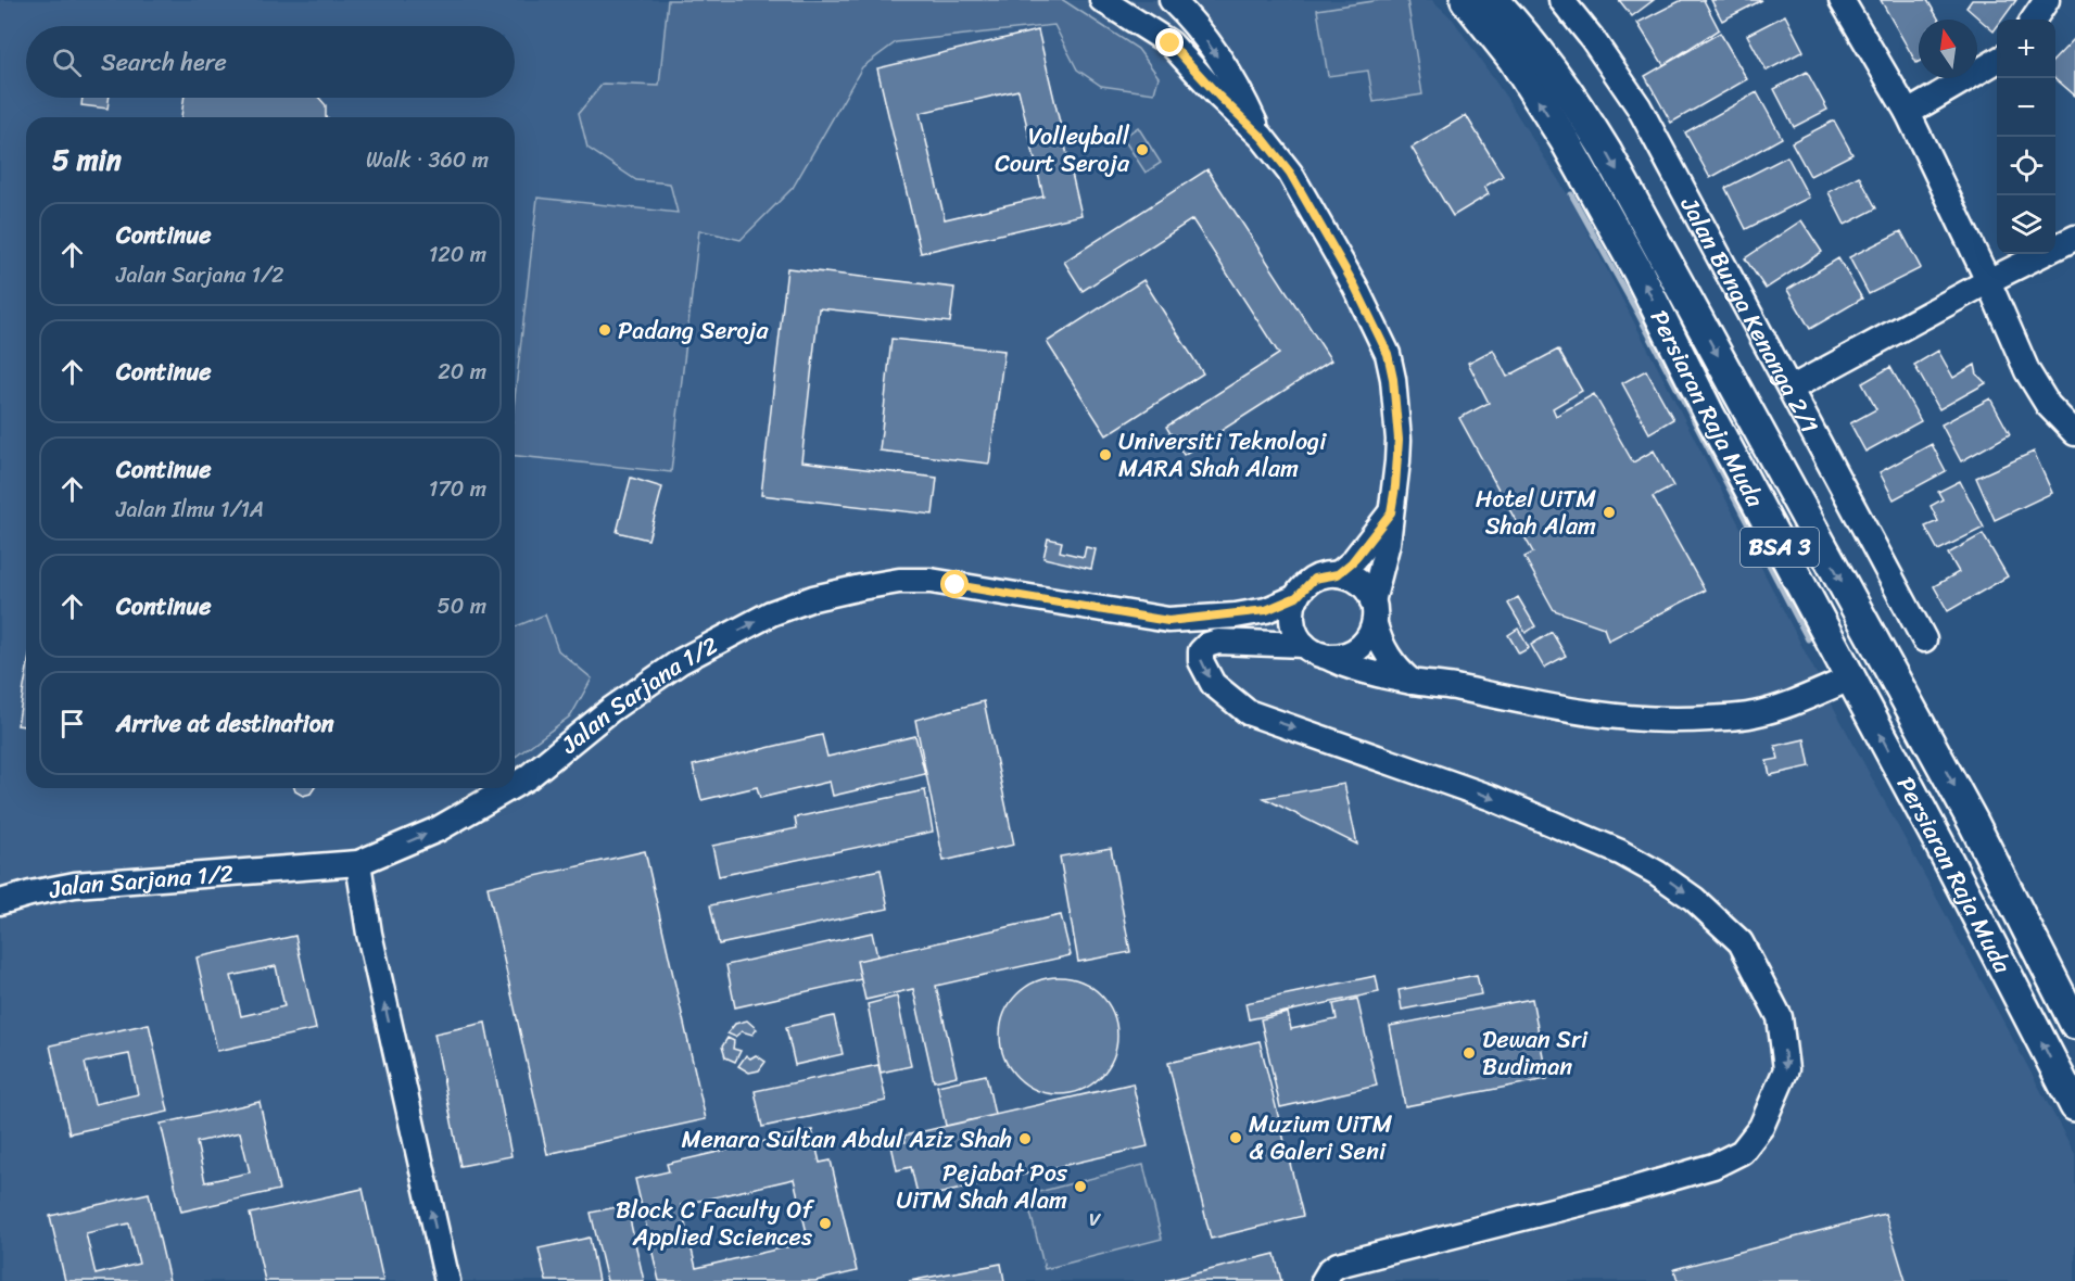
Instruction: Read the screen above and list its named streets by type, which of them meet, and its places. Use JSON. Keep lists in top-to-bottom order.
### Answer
{
  "streets": {
    "main road": ["Persiaran Raja Muda", "BSA 3"],
    "street": ["Jalan Bunga Kenanga 2/1", "Jalan Sarjana 1/2"]
  },
  "one_way": ["Jalan Sarjana 1/2"],
  "parks": ["v"],
  "places": [
    "Volleyball Court Seroja",
    "Padang Seroja",
    "Universiti Teknologi MARA Shah Alam",
    "Hotel UiTM Shah Alam",
    "Dewan Sri Budiman",
    "Muzium UiTM & Galeri Seni",
    "Menara Sultan Abdul Aziz Shah",
    "Pejabat Pos UiTM Shah Alam",
    "Block C Faculty Of Applied Sciences"
  ],
  "north": "top",
  "page": {
    "map_buttons": ["+", "−"],
    "search": "Search here",
    "heading": ["5 min", "Walk · 360 m"],
    "list": [
      ["Continue", "Jalan Sarjana 1/2", "120 m"],
      ["Continue", "20 m"],
      ["Continue", "Jalan Ilmu 1/1A", "170 m"],
      ["Continue", "50 m"],
      "Arrive at destination"
    ]
  }
}
